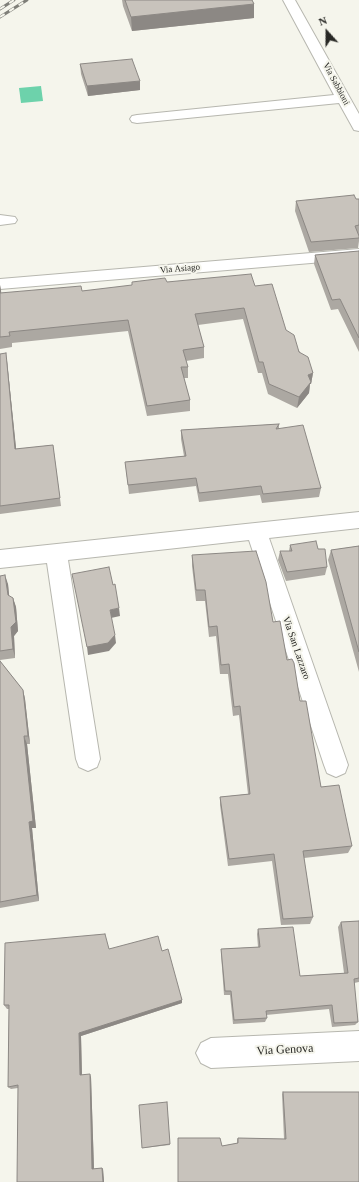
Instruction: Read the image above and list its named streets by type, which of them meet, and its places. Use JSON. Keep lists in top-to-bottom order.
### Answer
{
  "streets": {
    "street": [
      "Via Sabbioni",
      "Via Asiago",
      "Via San Lazzaro",
      "Via Genova"
    ]
  },
  "north": "top"
}
